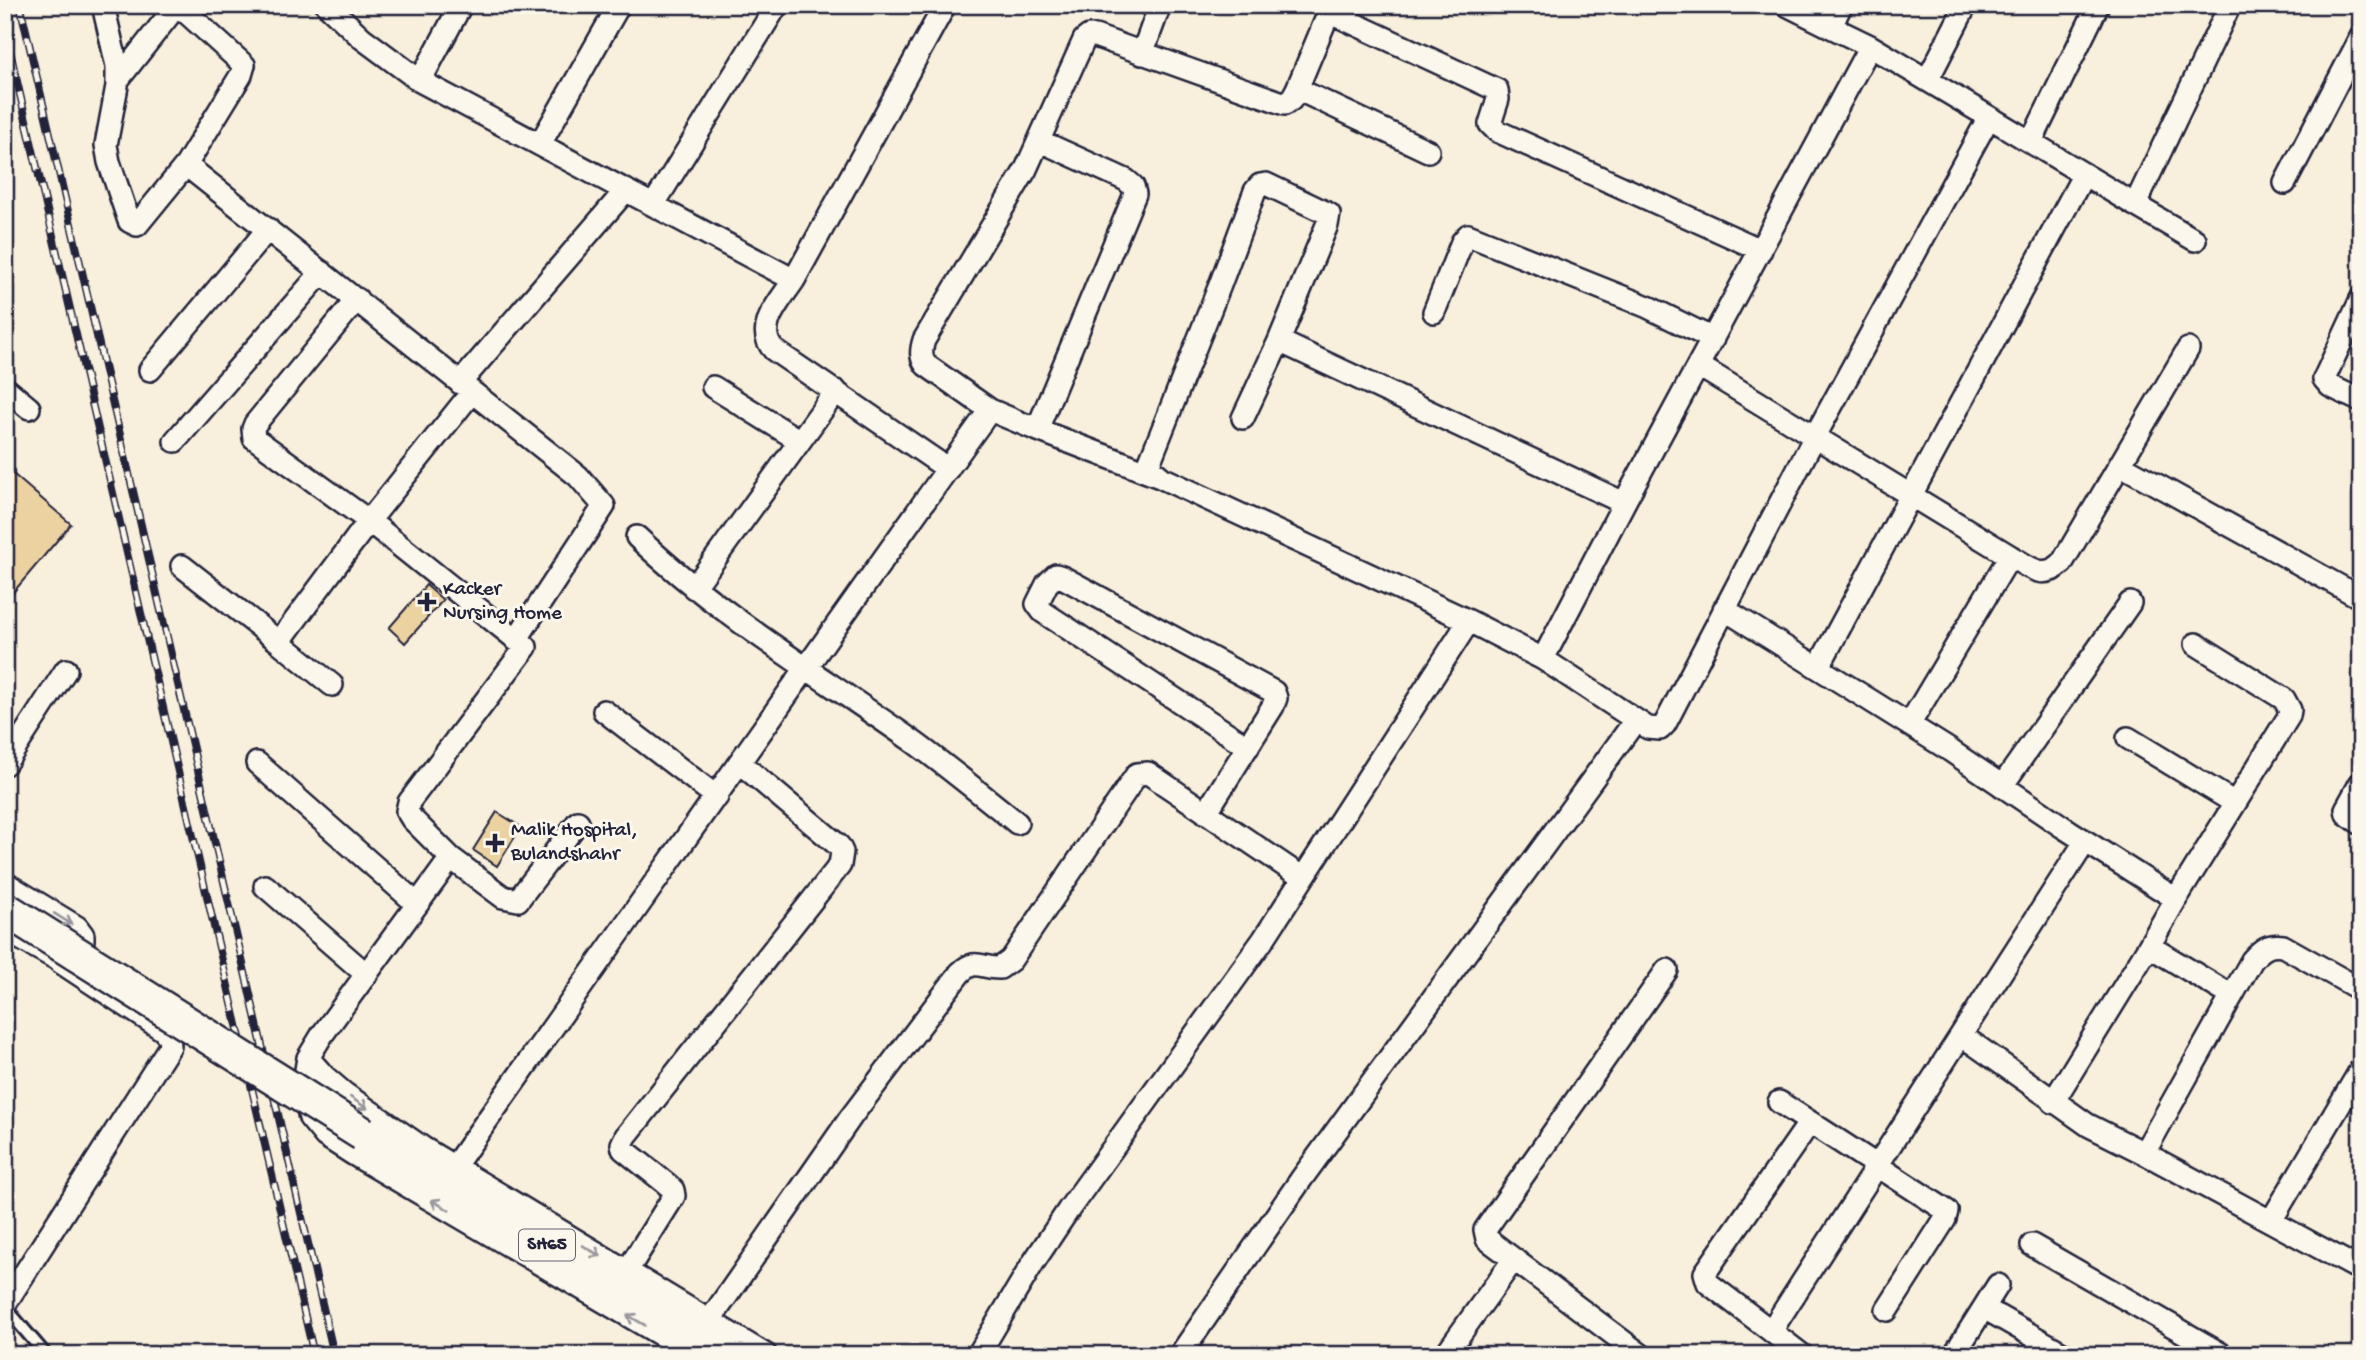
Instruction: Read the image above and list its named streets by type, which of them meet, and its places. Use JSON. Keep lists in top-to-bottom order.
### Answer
{
  "streets": {
    "main road": ["SH65"]
  },
  "places": {
    "health": ["Kacker Nursing Home", "Malik Hospital, Bulandshahr"]
  }
}
